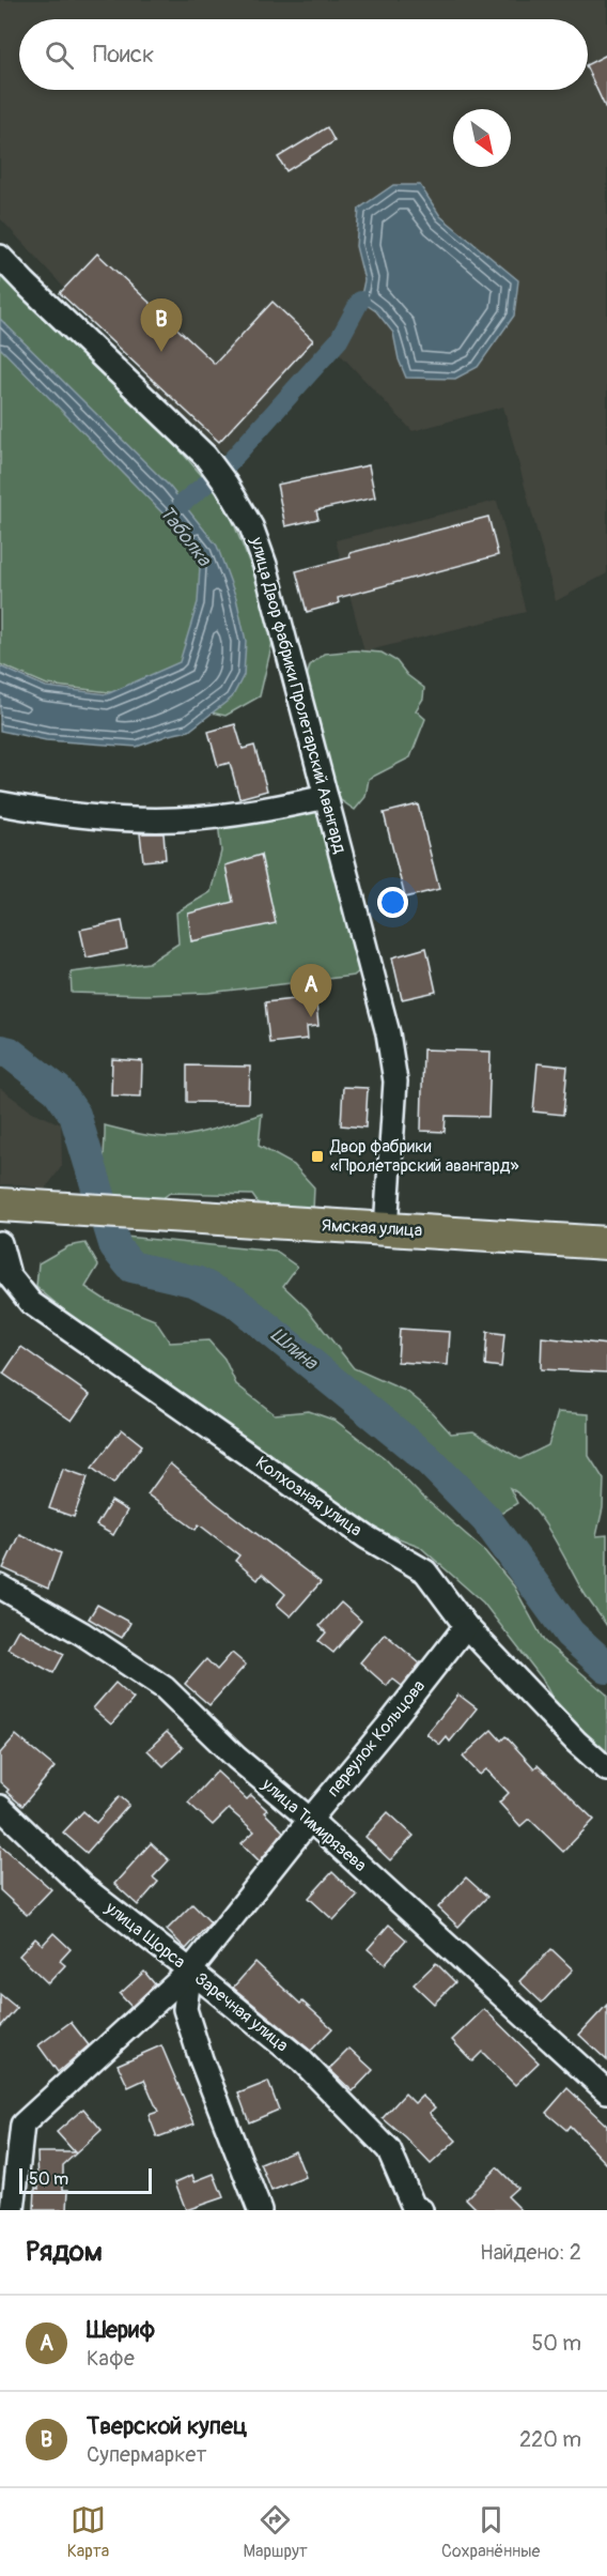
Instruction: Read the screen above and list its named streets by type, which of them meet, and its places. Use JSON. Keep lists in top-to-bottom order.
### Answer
{
  "streets": {
    "highway": ["Ямская улица"],
    "street": [
      "улица Двор фабрики Пролетарский Авангард",
      "Колхозная улица",
      "переулок Кольцова",
      "улица Тимирязева",
      "улица Щорса",
      "Заречная улица"
    ]
  },
  "crossings": [
    ["улица Двор фабрики Пролетарский Авангард", "Ямская улица"],
    ["Колхозная улица", "переулок Кольцова"],
    ["переулок Кольцова", "улица Тимирязева"],
    ["переулок Кольцова", "улица Щорса"],
    ["переулок Кольцова", "Заречная улица"],
    ["улица Щорса", "Заречная улица"]
  ],
  "water": ["Таболка", "Шлина"],
  "places": {
    "transit": ["Двор фабрики «Пролетарский авангард»"]
  },
  "scale_bar": "50 m",
  "north": "bottom right",
  "page": {
    "search": "Поиск",
    "pins": ["B", "A"],
    "scale": "50 m",
    "heading": ["Рядом", "Найдено: 2"],
    "list": [
      {
        "mark": "A",
        "name": "Шериф",
        "note": "Кафе",
        "value": "50 m"
      },
      {
        "mark": "B",
        "name": "Тверской купец",
        "note": "Супермаркет",
        "value": "220 m"
      }
    ],
    "nav": ["Карта", "Маршрут", "Сохранённые"]
  }
}
